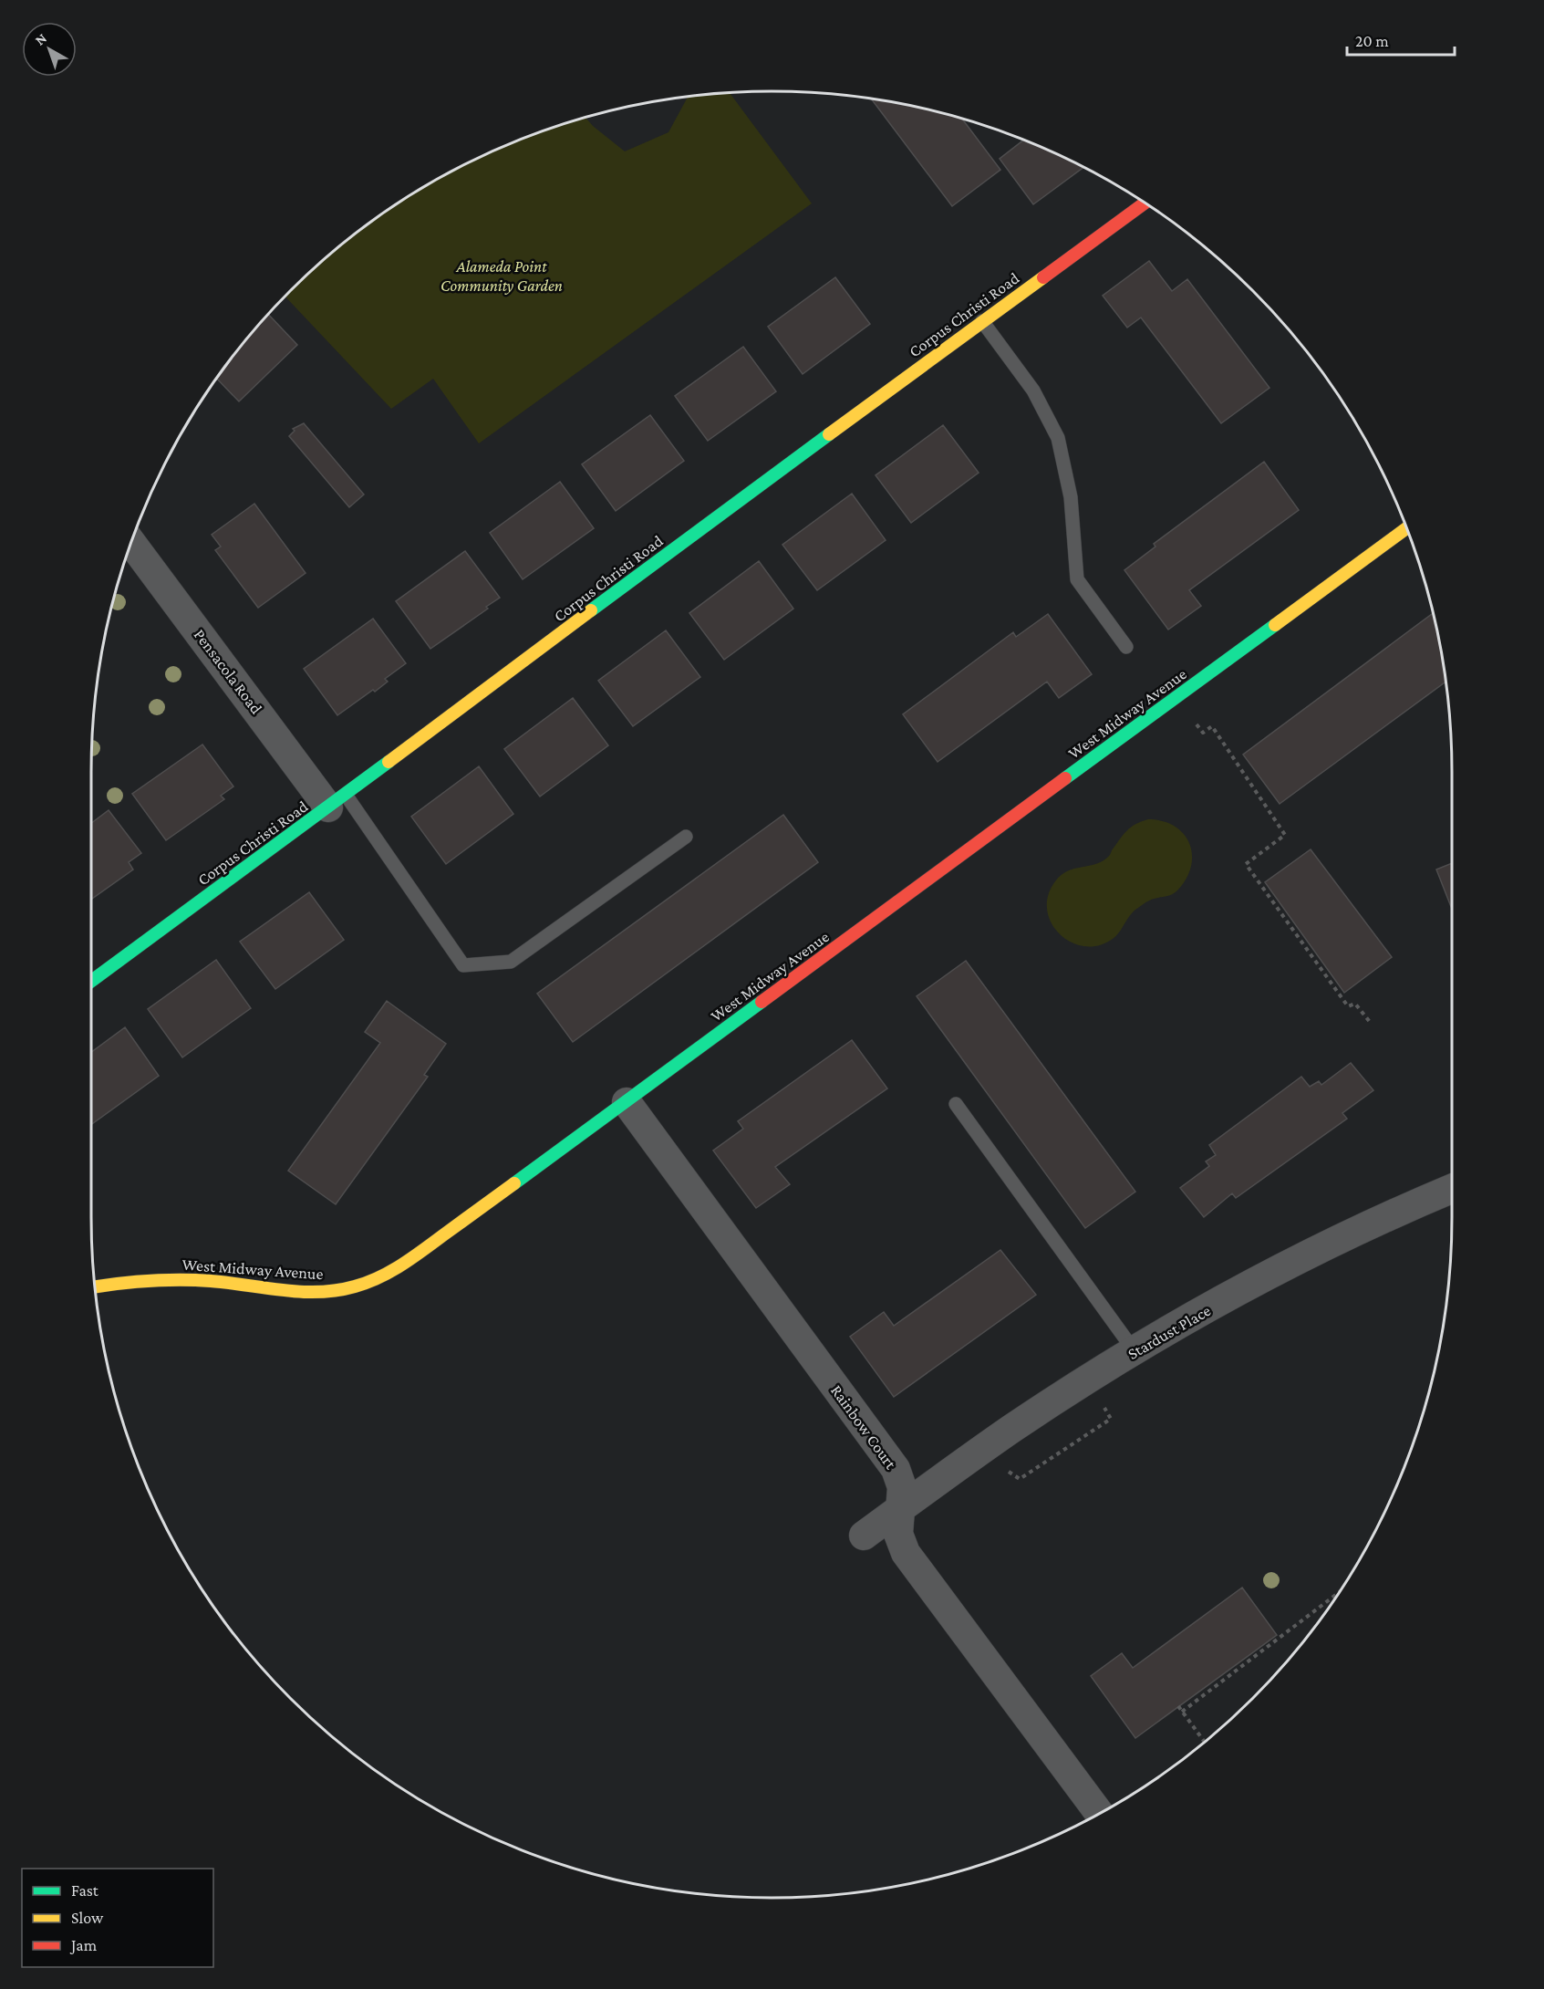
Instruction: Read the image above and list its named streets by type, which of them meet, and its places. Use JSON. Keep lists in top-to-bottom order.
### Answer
{
  "streets": {
    "street": [
      "Corpus Christi Road",
      "Pensacola Road",
      "West Midway Avenue",
      "Stardust Place",
      "Rainbow Court"
    ]
  },
  "crossings": [
    ["Corpus Christi Road", "Pensacola Road"],
    ["West Midway Avenue", "Rainbow Court"],
    ["Stardust Place", "Rainbow Court"]
  ],
  "parks": ["Alameda Point Community Garden"],
  "legend": ["Fast", "Slow", "Jam"],
  "scale_bar": "20 m",
  "north": "top left"
}
